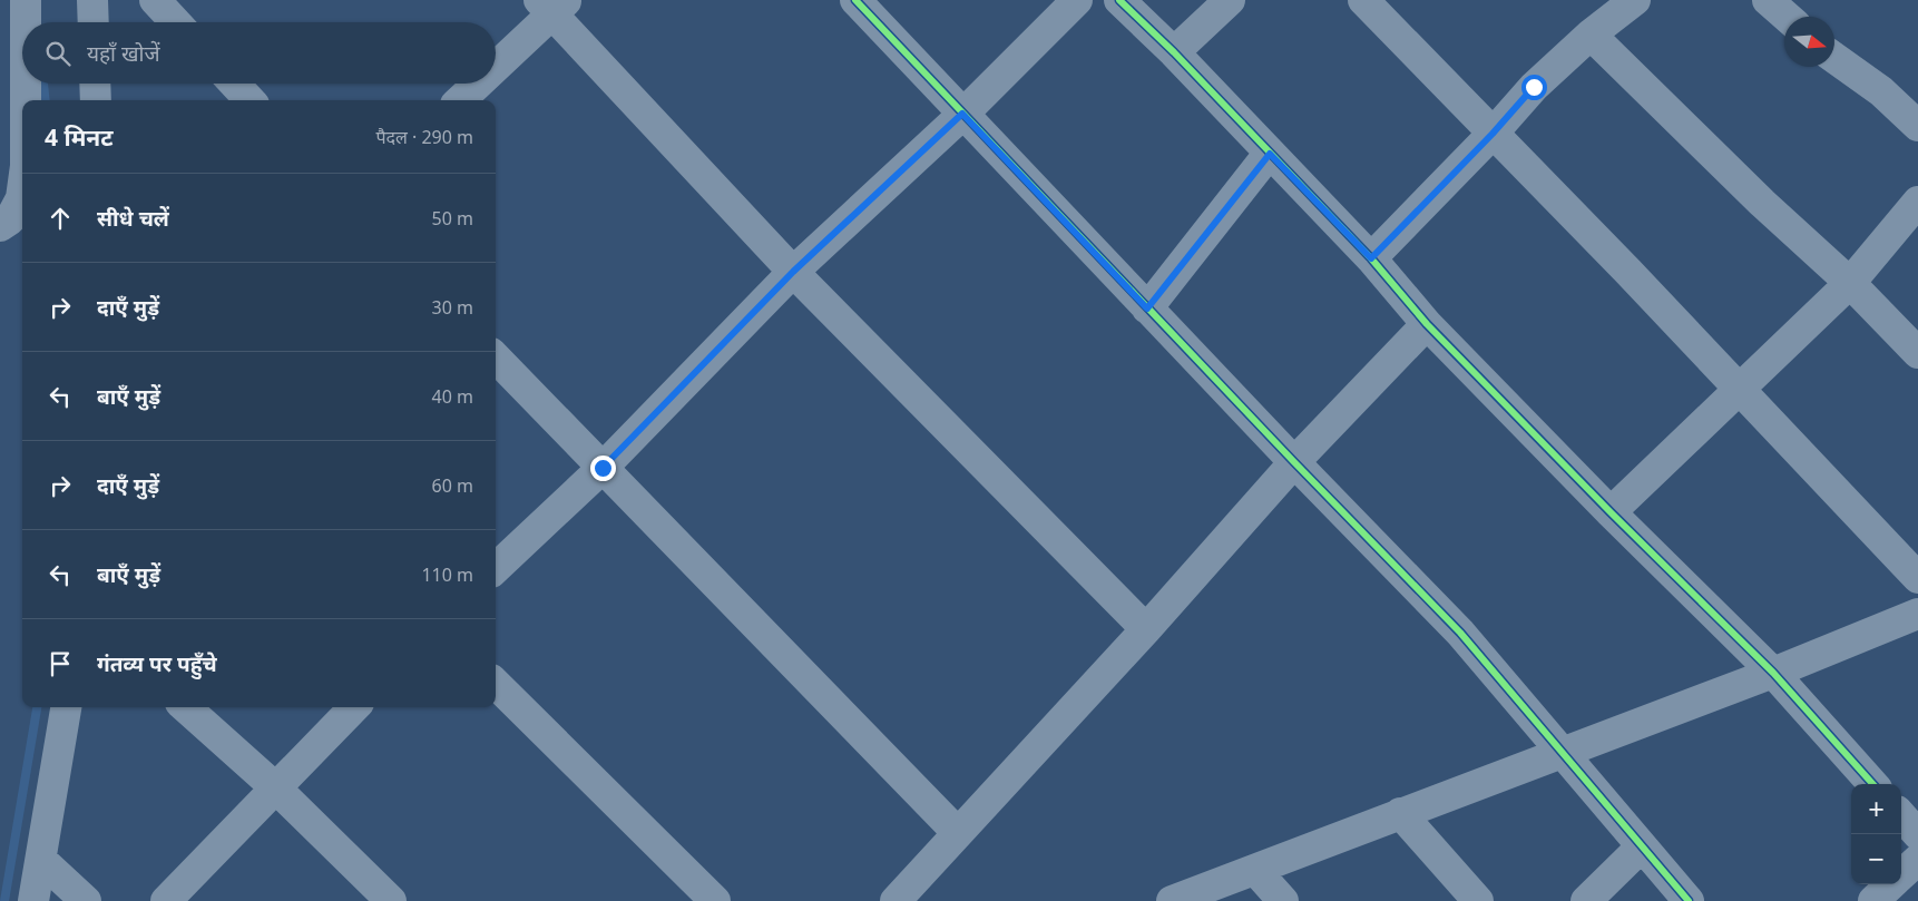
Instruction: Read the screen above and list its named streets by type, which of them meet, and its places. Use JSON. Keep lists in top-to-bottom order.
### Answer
{
  "north": "right",
  "page": {
    "search": "यहाँ खोजें",
    "heading": ["4 मिनट", "पैदल · 290 m"],
    "list": [
      ["सीधे चलें", "50 m"],
      ["दाएँ मुड़ें", "30 m"],
      ["बाएँ मुड़ें", "40 m"],
      ["दाएँ मुड़ें", "60 m"],
      ["बाएँ मुड़ें", "110 m"],
      "गंतव्य पर पहुँचे"
    ],
    "map_buttons": ["+", "−"]
  }
}
